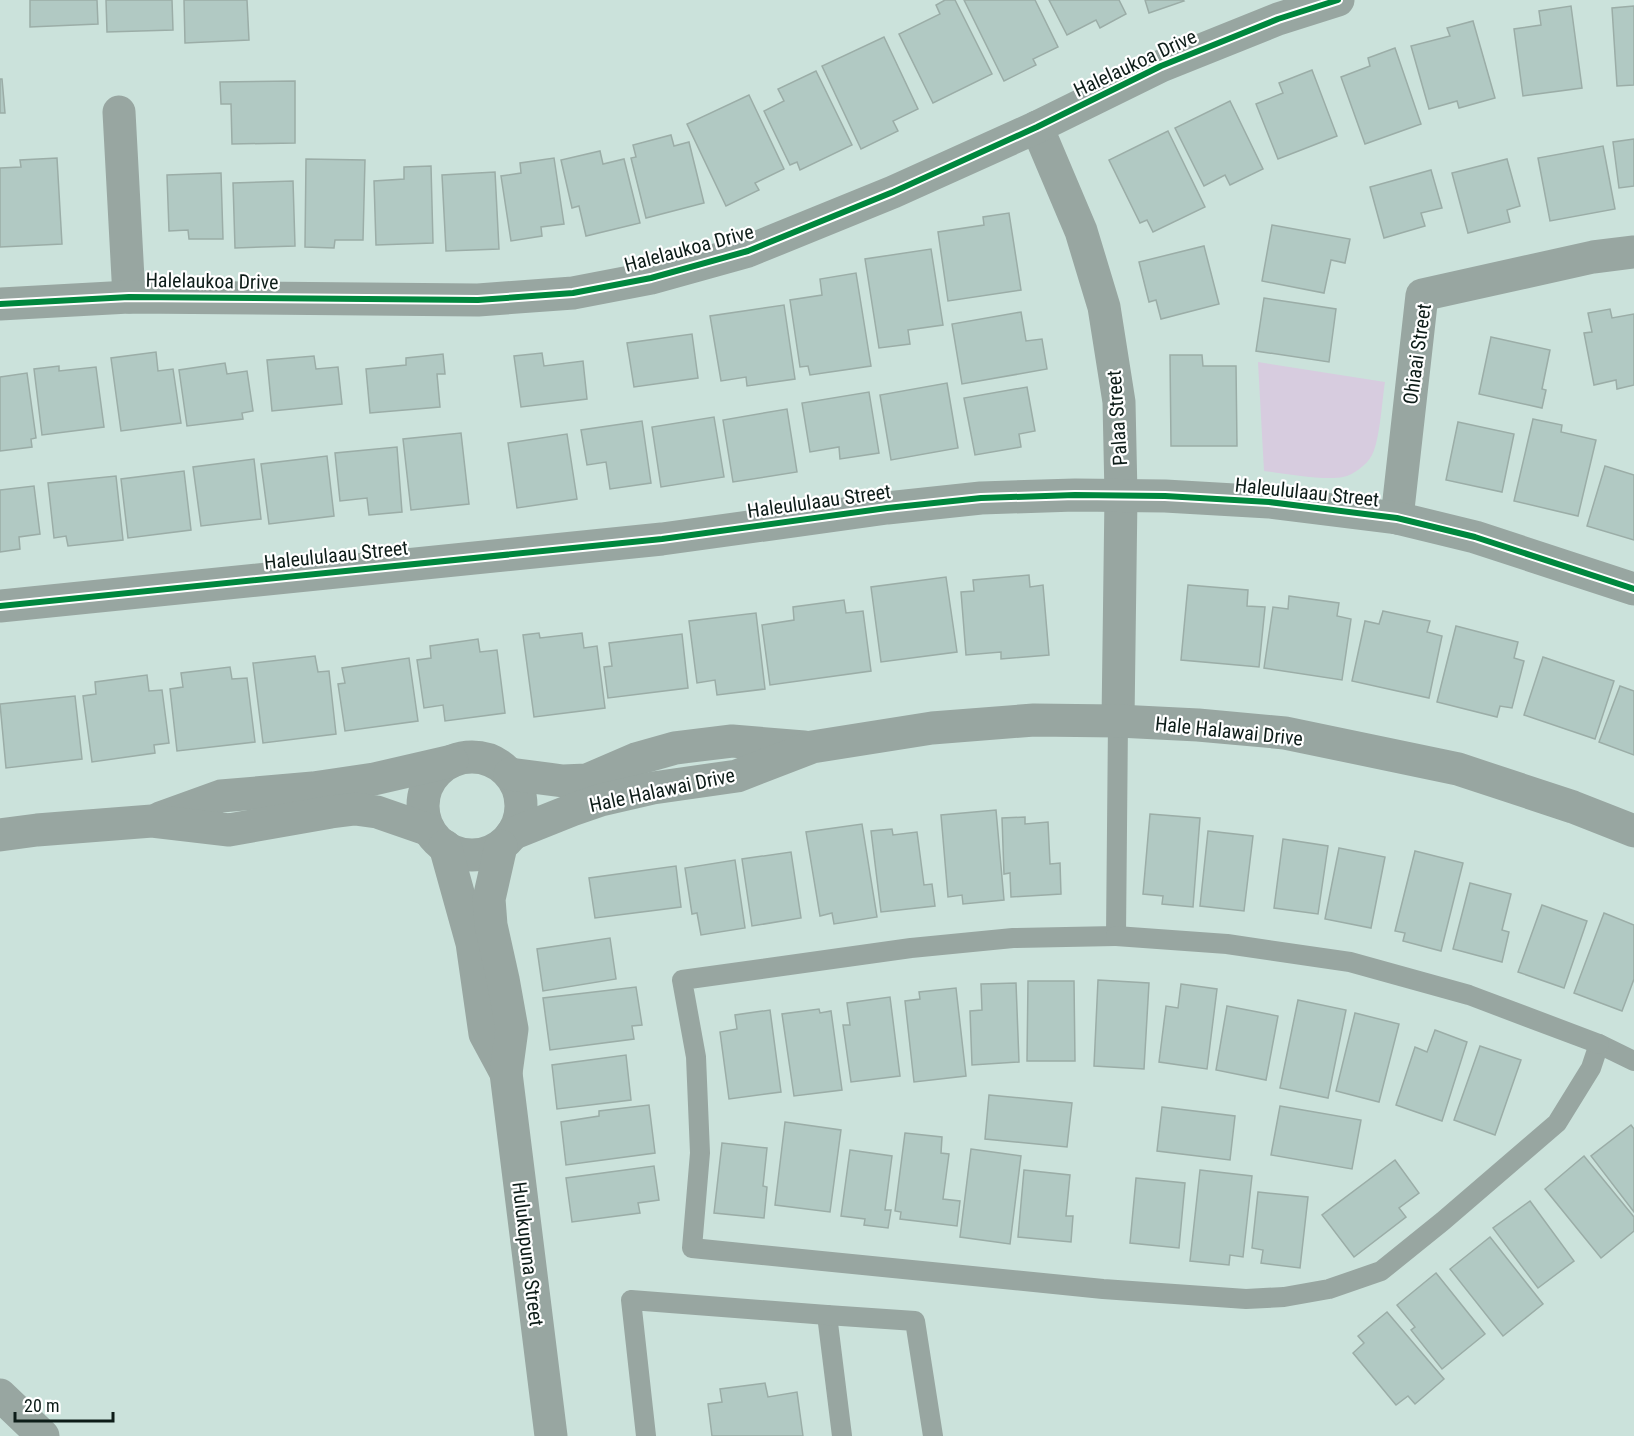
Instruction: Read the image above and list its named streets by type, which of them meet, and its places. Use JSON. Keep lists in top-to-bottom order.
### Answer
{
  "streets": {
    "street": [
      "Halelaukoa Drive",
      "Ohiaai Street",
      "Palaa Street",
      "Haleululaau Street",
      "Hale Halawai Drive",
      "Hulukupuna Street"
    ]
  },
  "crossings": [
    ["Halelaukoa Drive", "Palaa Street"],
    ["Ohiaai Street", "Haleululaau Street"],
    ["Palaa Street", "Haleululaau Street"],
    ["Palaa Street", "Hale Halawai Drive"],
    ["Hale Halawai Drive", "Hulukupuna Street"]
  ],
  "scale_bar": "20 m"
}
